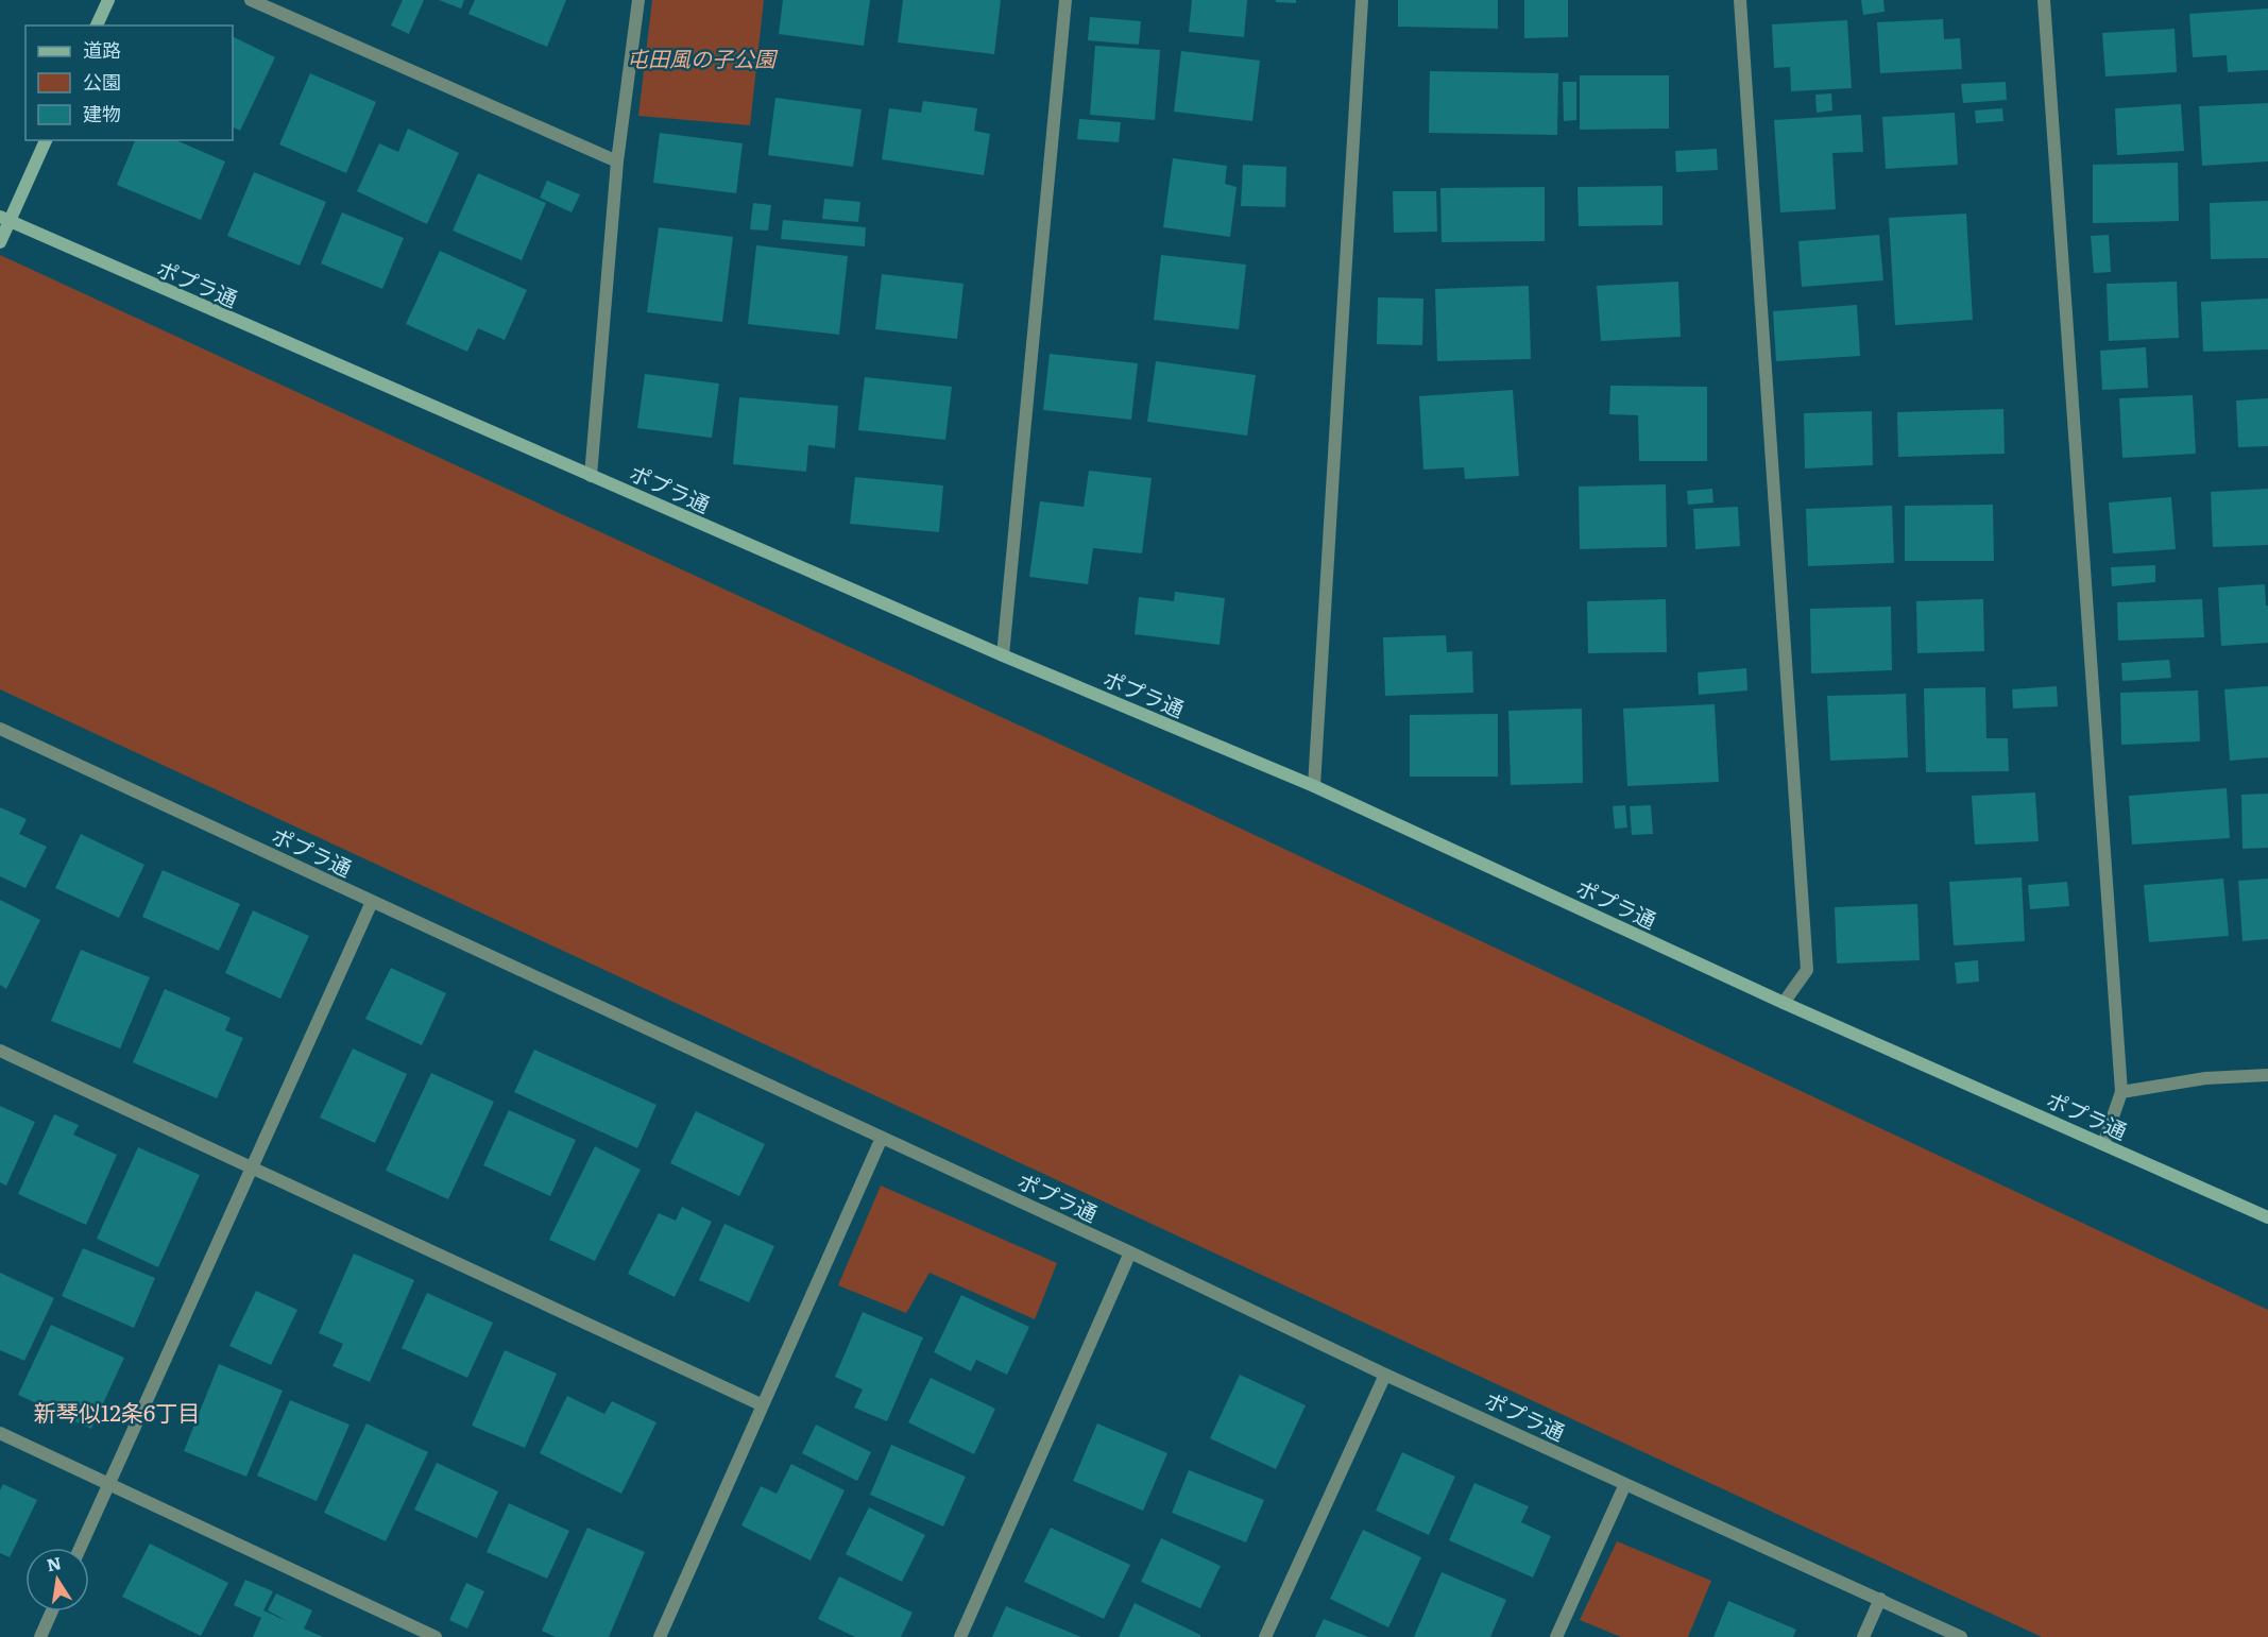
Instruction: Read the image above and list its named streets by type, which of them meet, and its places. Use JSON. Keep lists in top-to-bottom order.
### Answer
{
  "streets": {
    "street": ["ポプラ通"]
  },
  "districts": ["新琴似12条6丁目"],
  "parks": ["屯田風の子公園"],
  "legend": ["道路", "公園", "建物"],
  "north": "top"
}
